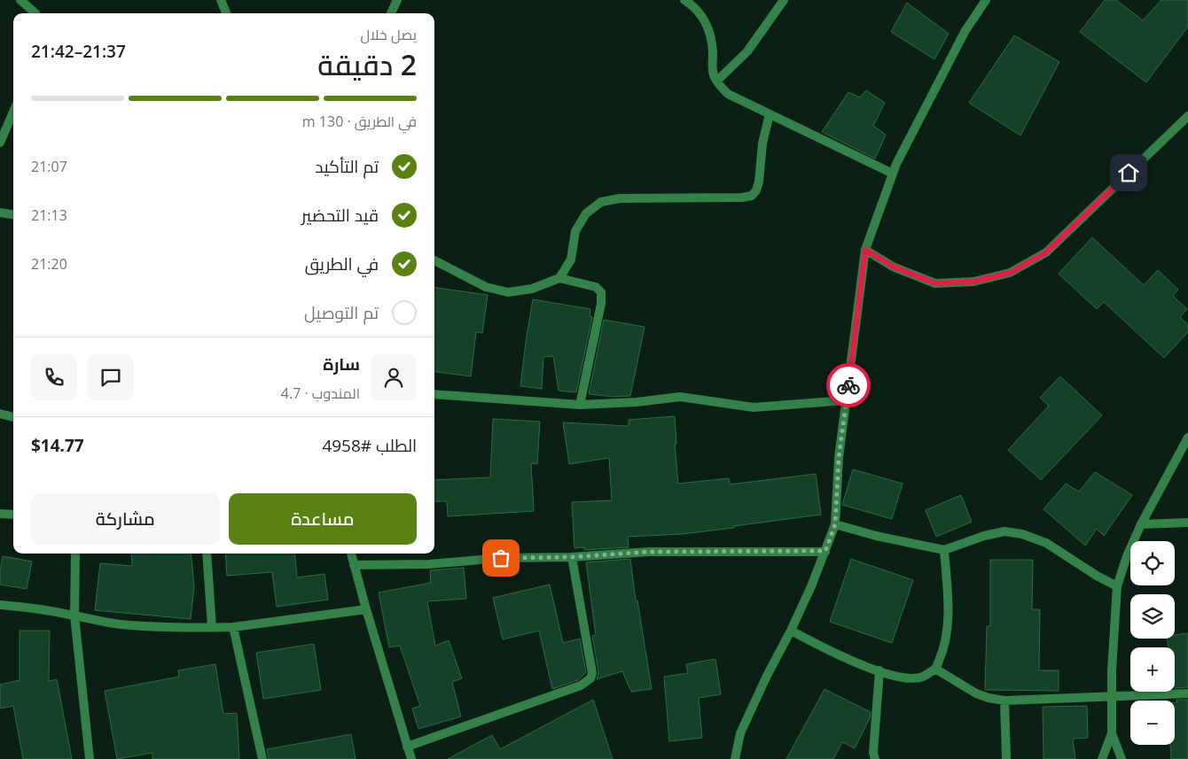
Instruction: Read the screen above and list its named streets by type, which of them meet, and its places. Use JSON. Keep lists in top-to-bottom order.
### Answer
{
  "page": {
    "heading": ["2 دقيقة", "يصل خلال", "21:37–21:42"],
    "panel": [
      "سارة",
      "المندوب · 4.7",
      "الطلب #4958",
      "$14.77"
    ],
    "bar": "في الطريق · 130 m",
    "list": [
      ["تم التأكيد", "21:07"],
      ["قيد التحضير", "21:13"],
      ["في الطريق", "21:20"],
      "تم التوصيل"
    ],
    "buttons": ["مساعدة", "مشاركة"],
    "map_buttons": ["+", "−"]
  }
}
